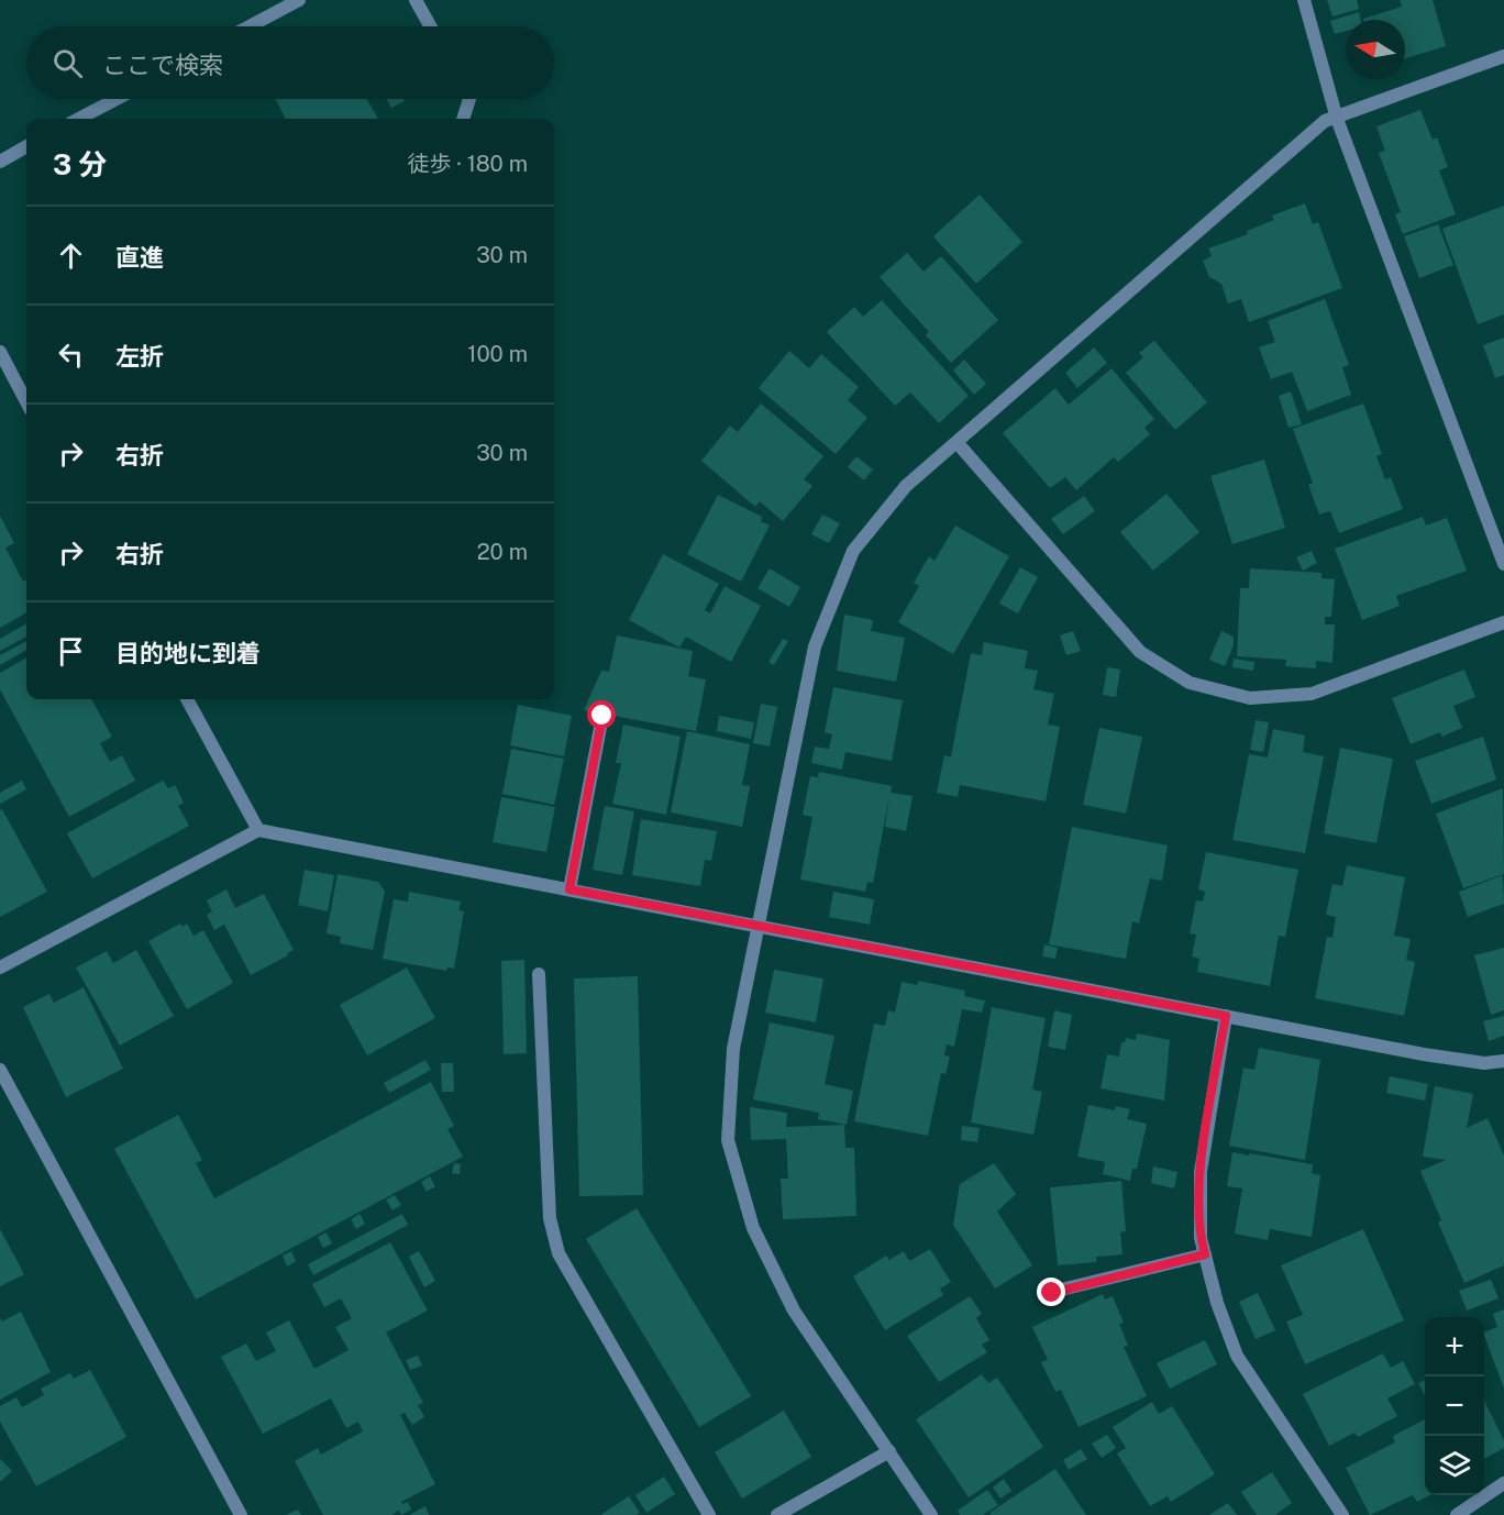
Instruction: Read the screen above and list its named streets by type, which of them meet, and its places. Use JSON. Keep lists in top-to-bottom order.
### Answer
{
  "north": "left",
  "page": {
    "search": "ここで検索",
    "heading": ["3 分", "徒歩 · 180 m"],
    "list": [
      ["直進", "30 m"],
      ["左折", "100 m"],
      ["右折", "30 m"],
      ["右折", "20 m"],
      "目的地に到着"
    ],
    "map_buttons": ["+", "−"]
  }
}
